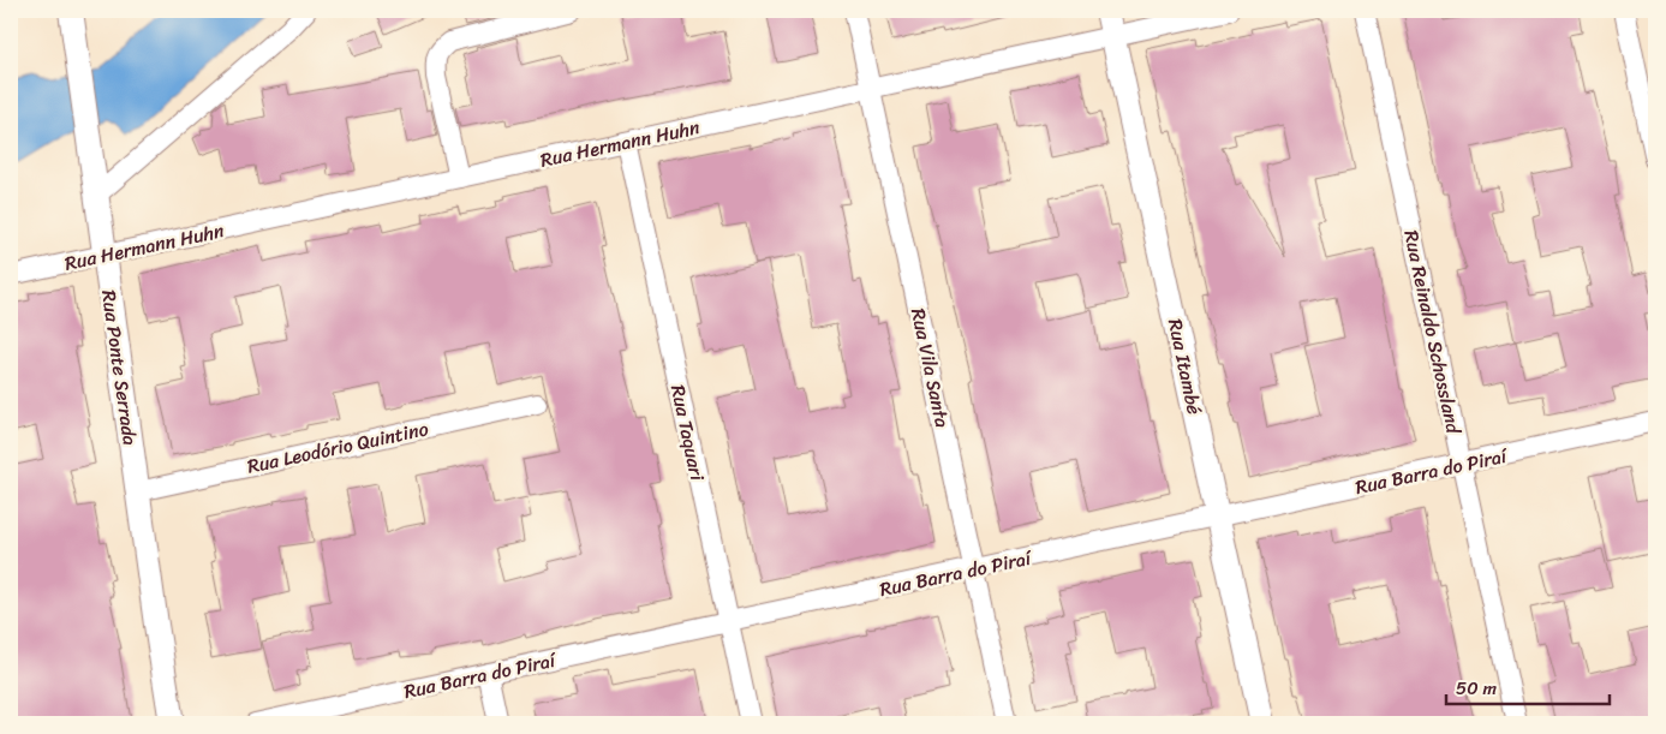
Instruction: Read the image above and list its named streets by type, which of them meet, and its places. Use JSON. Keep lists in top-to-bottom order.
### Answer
{
  "streets": {
    "street": [
      "Rua Hermann Huhn",
      "Rua Reinaldo Schossland",
      "Rua Itambé",
      "Rua Ponte Serrada",
      "Rua Vila Santa",
      "Rua Taquari",
      "Rua Leodório Quintino",
      "Rua Barra do Piraí"
    ]
  },
  "crossings": [
    ["Rua Hermann Huhn", "Rua Itambé"],
    ["Rua Hermann Huhn", "Rua Ponte Serrada"],
    ["Rua Hermann Huhn", "Rua Vila Santa"],
    ["Rua Hermann Huhn", "Rua Taquari"],
    ["Rua Reinaldo Schossland", "Rua Barra do Piraí"],
    ["Rua Itambé", "Rua Barra do Piraí"],
    ["Rua Ponte Serrada", "Rua Leodório Quintino"],
    ["Rua Vila Santa", "Rua Barra do Piraí"],
    ["Rua Taquari", "Rua Barra do Piraí"]
  ],
  "scale_bar": "50 m"
}
